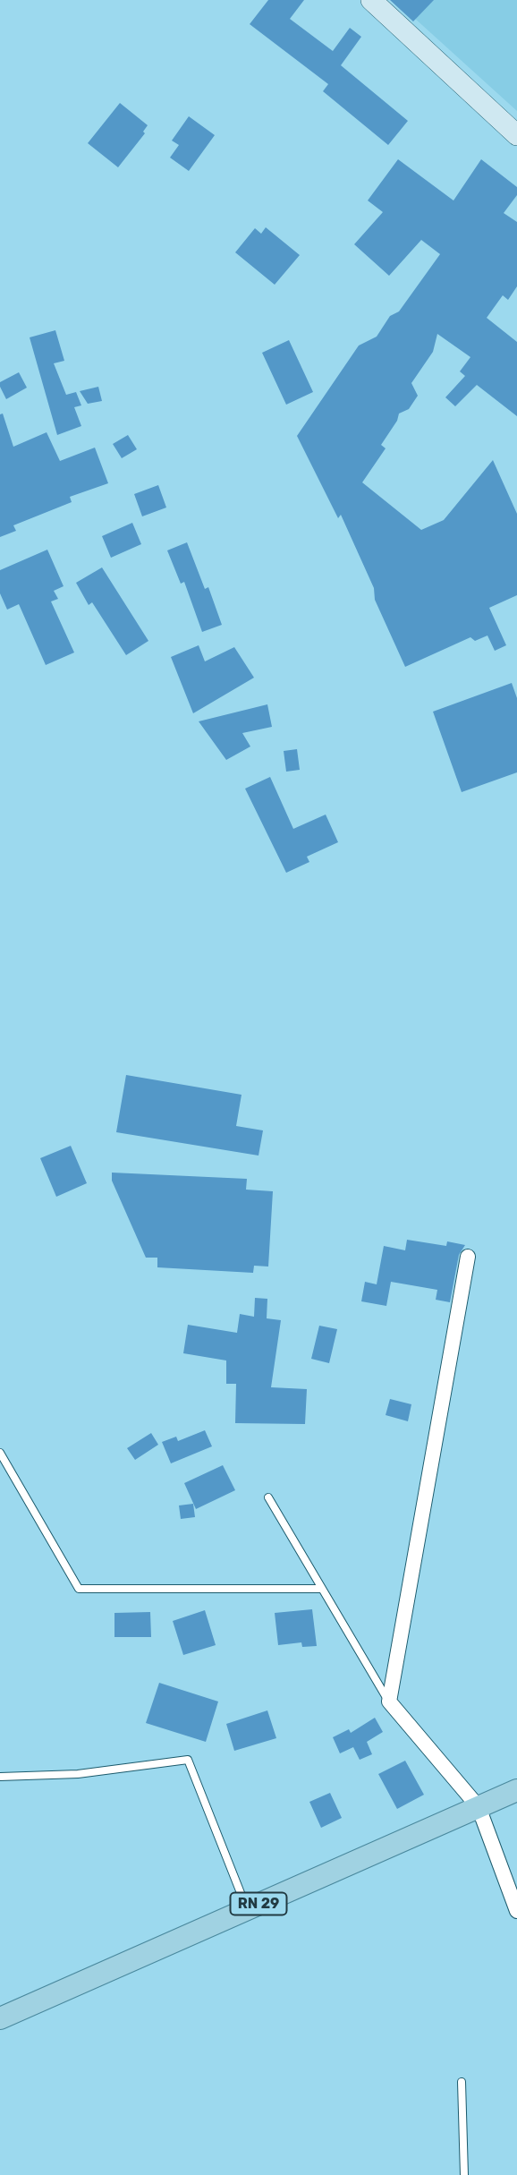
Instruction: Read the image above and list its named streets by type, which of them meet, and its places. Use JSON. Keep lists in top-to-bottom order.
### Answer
{
  "streets": {
    "main road": ["RN 29"]
  }
}
